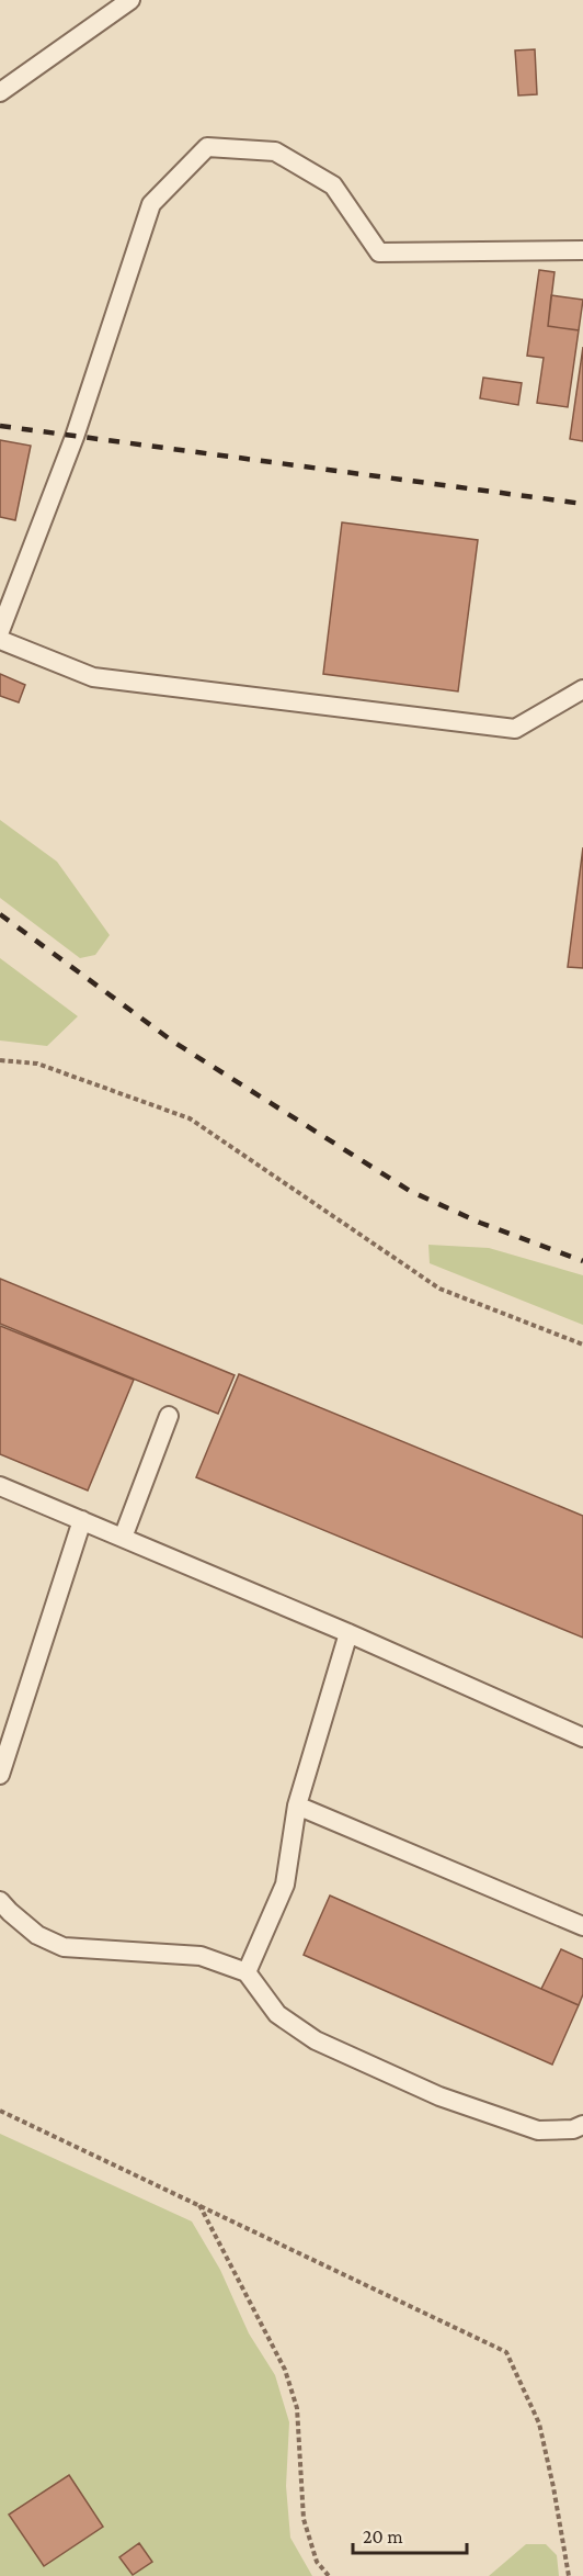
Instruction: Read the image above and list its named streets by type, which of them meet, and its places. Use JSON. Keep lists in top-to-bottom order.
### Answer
{
  "scale_bar": "20 m"
}
